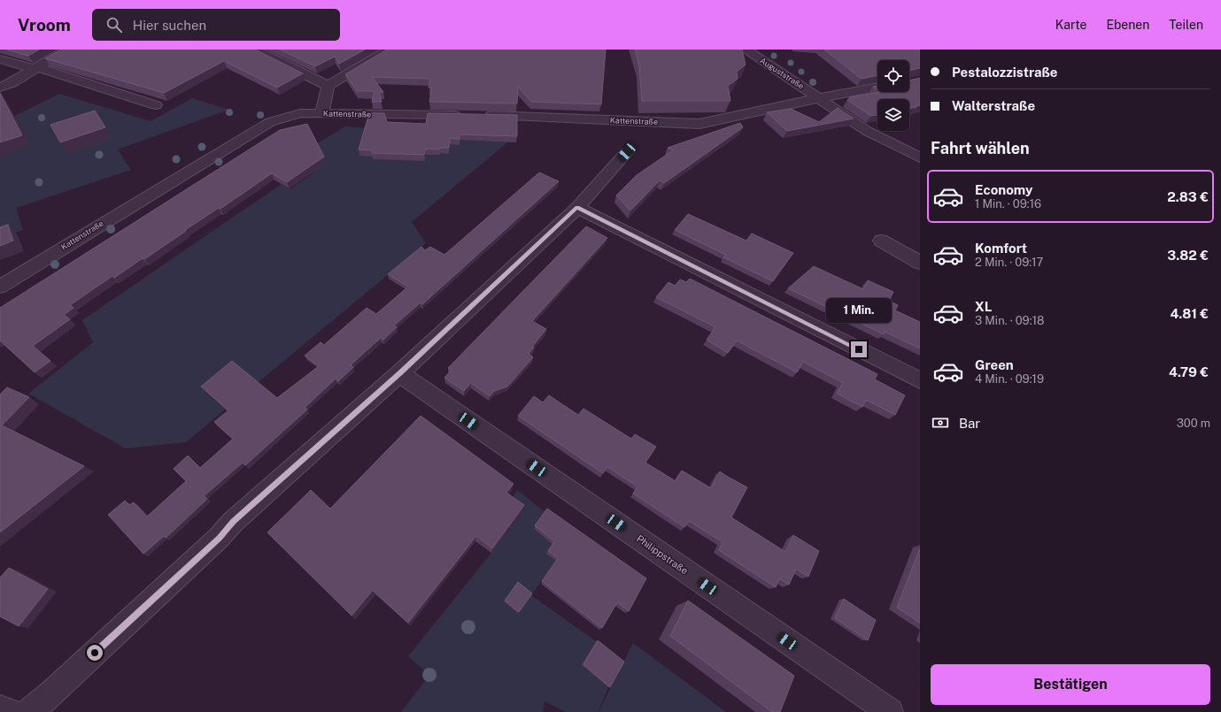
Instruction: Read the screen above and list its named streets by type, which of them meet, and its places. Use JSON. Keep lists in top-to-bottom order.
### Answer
{
  "streets": {
    "street": ["Auguststraße", "Kattenstraße", "Philippstraße"]
  },
  "crossings": [
    ["Auguststraße", "Kattenstraße"]
  ],
  "page": {
    "header": "Vroom",
    "search": "Hier suchen",
    "nav": ["Karte", "Ebenen", "Teilen"],
    "banner": ["Pestalozzistraße", "Walterstraße"],
    "heading": "Fahrt wählen",
    "list": [
      {
        "name": "Economy",
        "note": "1 Min. · 09:16",
        "value": "2.83 €"
      },
      {
        "name": "Komfort",
        "note": "2 Min. · 09:17",
        "value": "3.82 €"
      },
      {
        "name": "XL",
        "note": "3 Min. · 09:18",
        "value": "4.81 €"
      },
      {
        "name": "Green",
        "note": "4 Min. · 09:19",
        "value": "4.79 €"
      }
    ],
    "bubble": "1 Min.",
    "pay": ["Bar", "300 m"],
    "buttons": "Bestätigen"
  }
}
